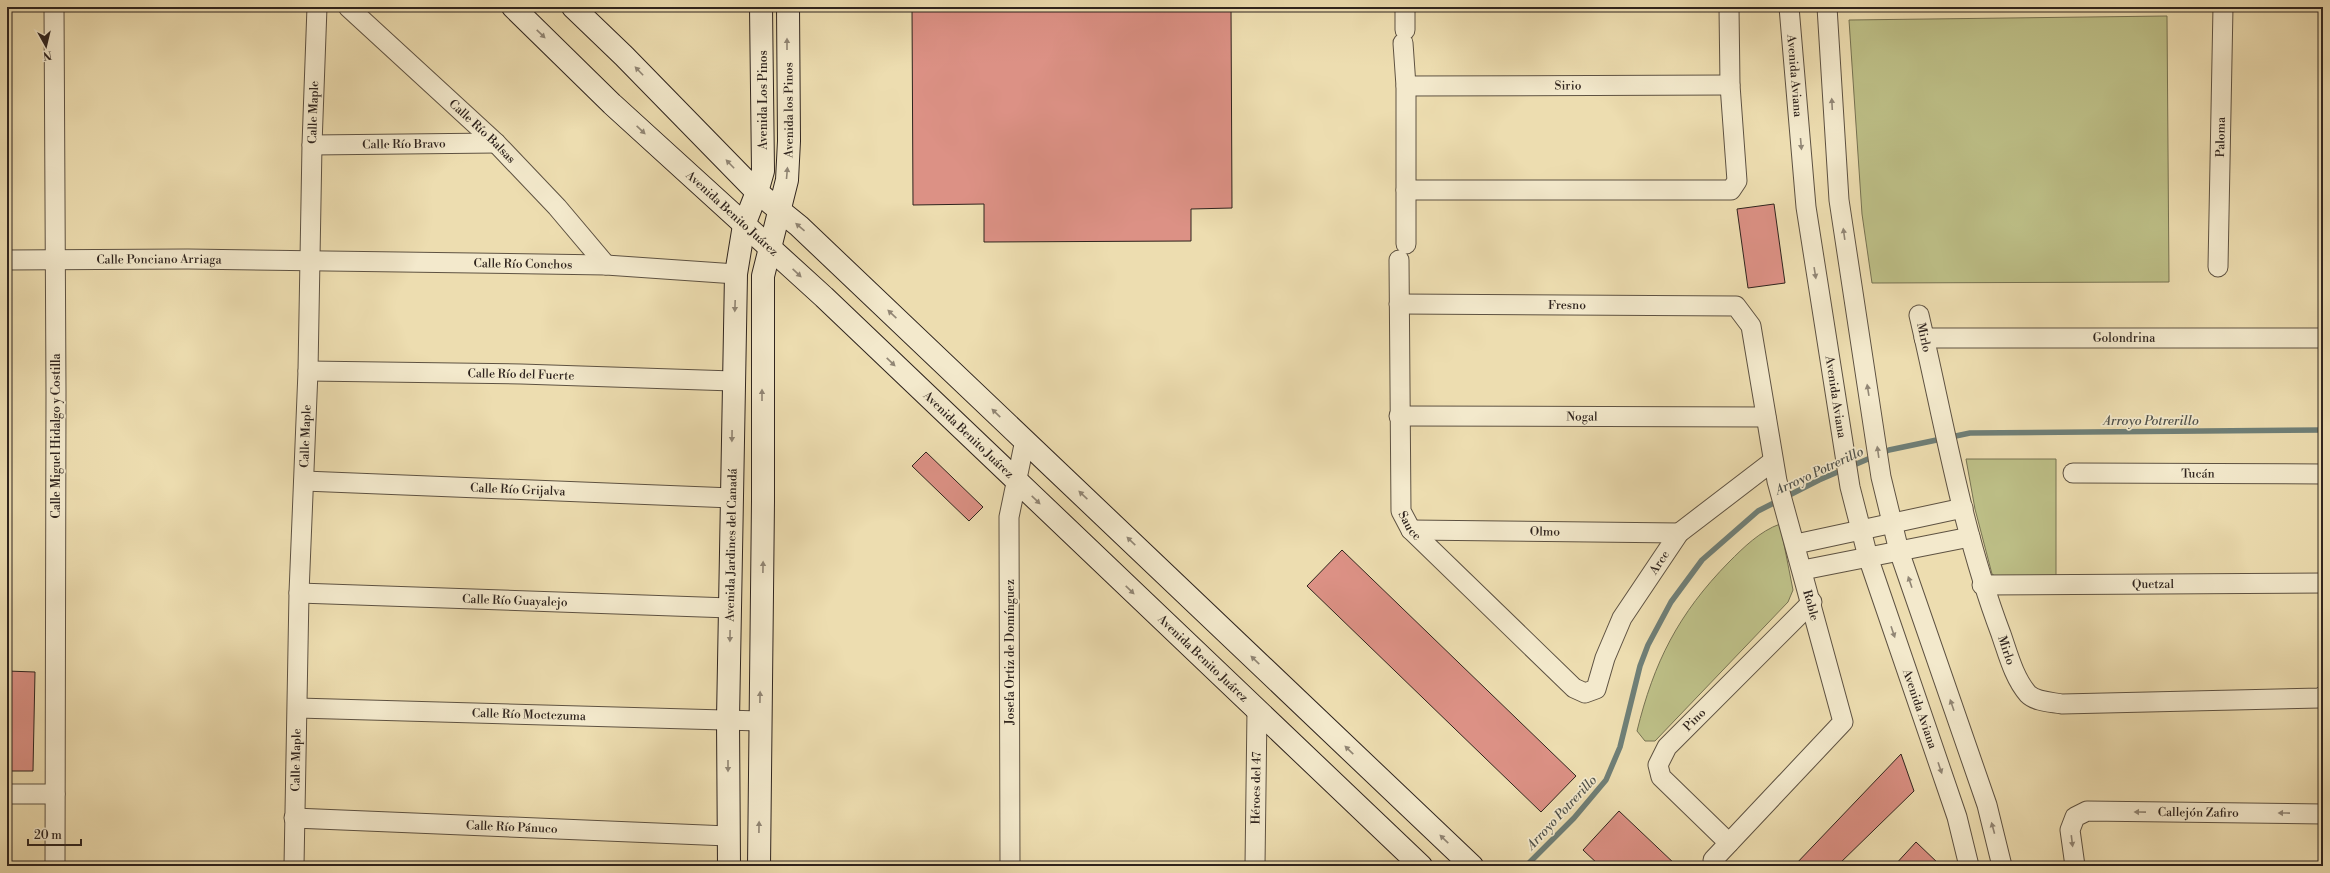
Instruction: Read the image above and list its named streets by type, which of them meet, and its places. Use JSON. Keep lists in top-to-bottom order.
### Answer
{
  "streets": {
    "street": [
      "Avenida Aviana",
      "Sirio",
      "Avenida Los Pinos",
      "Avenida los Pinos",
      "Calle Maple",
      "Calle Río Balsas",
      "Paloma",
      "Calle Río Bravo",
      "Avenida Benito Juárez",
      "Calle Ponciano Arriaga",
      "Calle Río Conchos",
      "Fresno",
      "Mirlo",
      "Golondrina",
      "Calle Río del Fuerte",
      "Nogal",
      "Calle Miguel Hidalgo y Costilla",
      "Tucán",
      "Calle Río Grijalva",
      "Sauce",
      "Olmo",
      "Avenida Jardines del Canadá",
      "Arce",
      "Quetzal",
      "Calle Río Guayalejo",
      "Roble",
      "Josefa Ortiz de Domínguez",
      "Calle Río Moctezuma",
      "Pino",
      "Héroes del 47",
      "Callejón Zafiro",
      "Calle Río Pánuco"
    ]
  },
  "crossings": [
    ["Sirio", "Sauce"],
    ["Avenida Los Pinos", "Avenida Benito Juárez"],
    ["Avenida Los Pinos", "Avenida Jardines del Canadá"],
    ["Avenida los Pinos", "Avenida Benito Juárez"],
    ["Calle Maple", "Calle Río Bravo"],
    ["Calle Maple", "Calle Ponciano Arriaga"],
    ["Calle Maple", "Calle Río Conchos"],
    ["Calle Maple", "Calle Río del Fuerte"],
    ["Calle Maple", "Calle Río Grijalva"],
    ["Calle Maple", "Calle Río Guayalejo"],
    ["Calle Maple", "Calle Río Moctezuma"],
    ["Calle Maple", "Calle Río Pánuco"],
    ["Calle Río Balsas", "Calle Río Bravo"],
    ["Calle Río Balsas", "Calle Río Conchos"],
    ["Avenida Benito Juárez", "Avenida Jardines del Canadá"],
    ["Avenida Benito Juárez", "Josefa Ortiz de Domínguez"],
    ["Avenida Benito Juárez", "Héroes del 47"],
    ["Calle Ponciano Arriaga", "Calle Río Conchos"],
    ["Calle Ponciano Arriaga", "Calle Miguel Hidalgo y Costilla"],
    ["Calle Río Conchos", "Avenida Jardines del Canadá"],
    ["Fresno", "Sauce"],
    ["Fresno", "Roble"],
    ["Mirlo", "Golondrina"],
    ["Mirlo", "Quetzal"],
    ["Calle Río del Fuerte", "Avenida Jardines del Canadá"],
    ["Nogal", "Sauce"],
    ["Nogal", "Roble"],
    ["Calle Río Grijalva", "Avenida Jardines del Canadá"],
    ["Sauce", "Olmo"],
    ["Sauce", "Arce"],
    ["Olmo", "Arce"],
    ["Avenida Jardines del Canadá", "Calle Río Guayalejo"],
    ["Avenida Jardines del Canadá", "Calle Río Moctezuma"],
    ["Avenida Jardines del Canadá", "Calle Río Pánuco"],
    ["Arce", "Roble"],
    ["Roble", "Pino"]
  ],
  "one_way": ["Avenida los Pinos", "Callejón Zafiro"],
  "water": ["Arroyo Potrerillo"],
  "scale_bar": "20 m",
  "north": "bottom"
}
